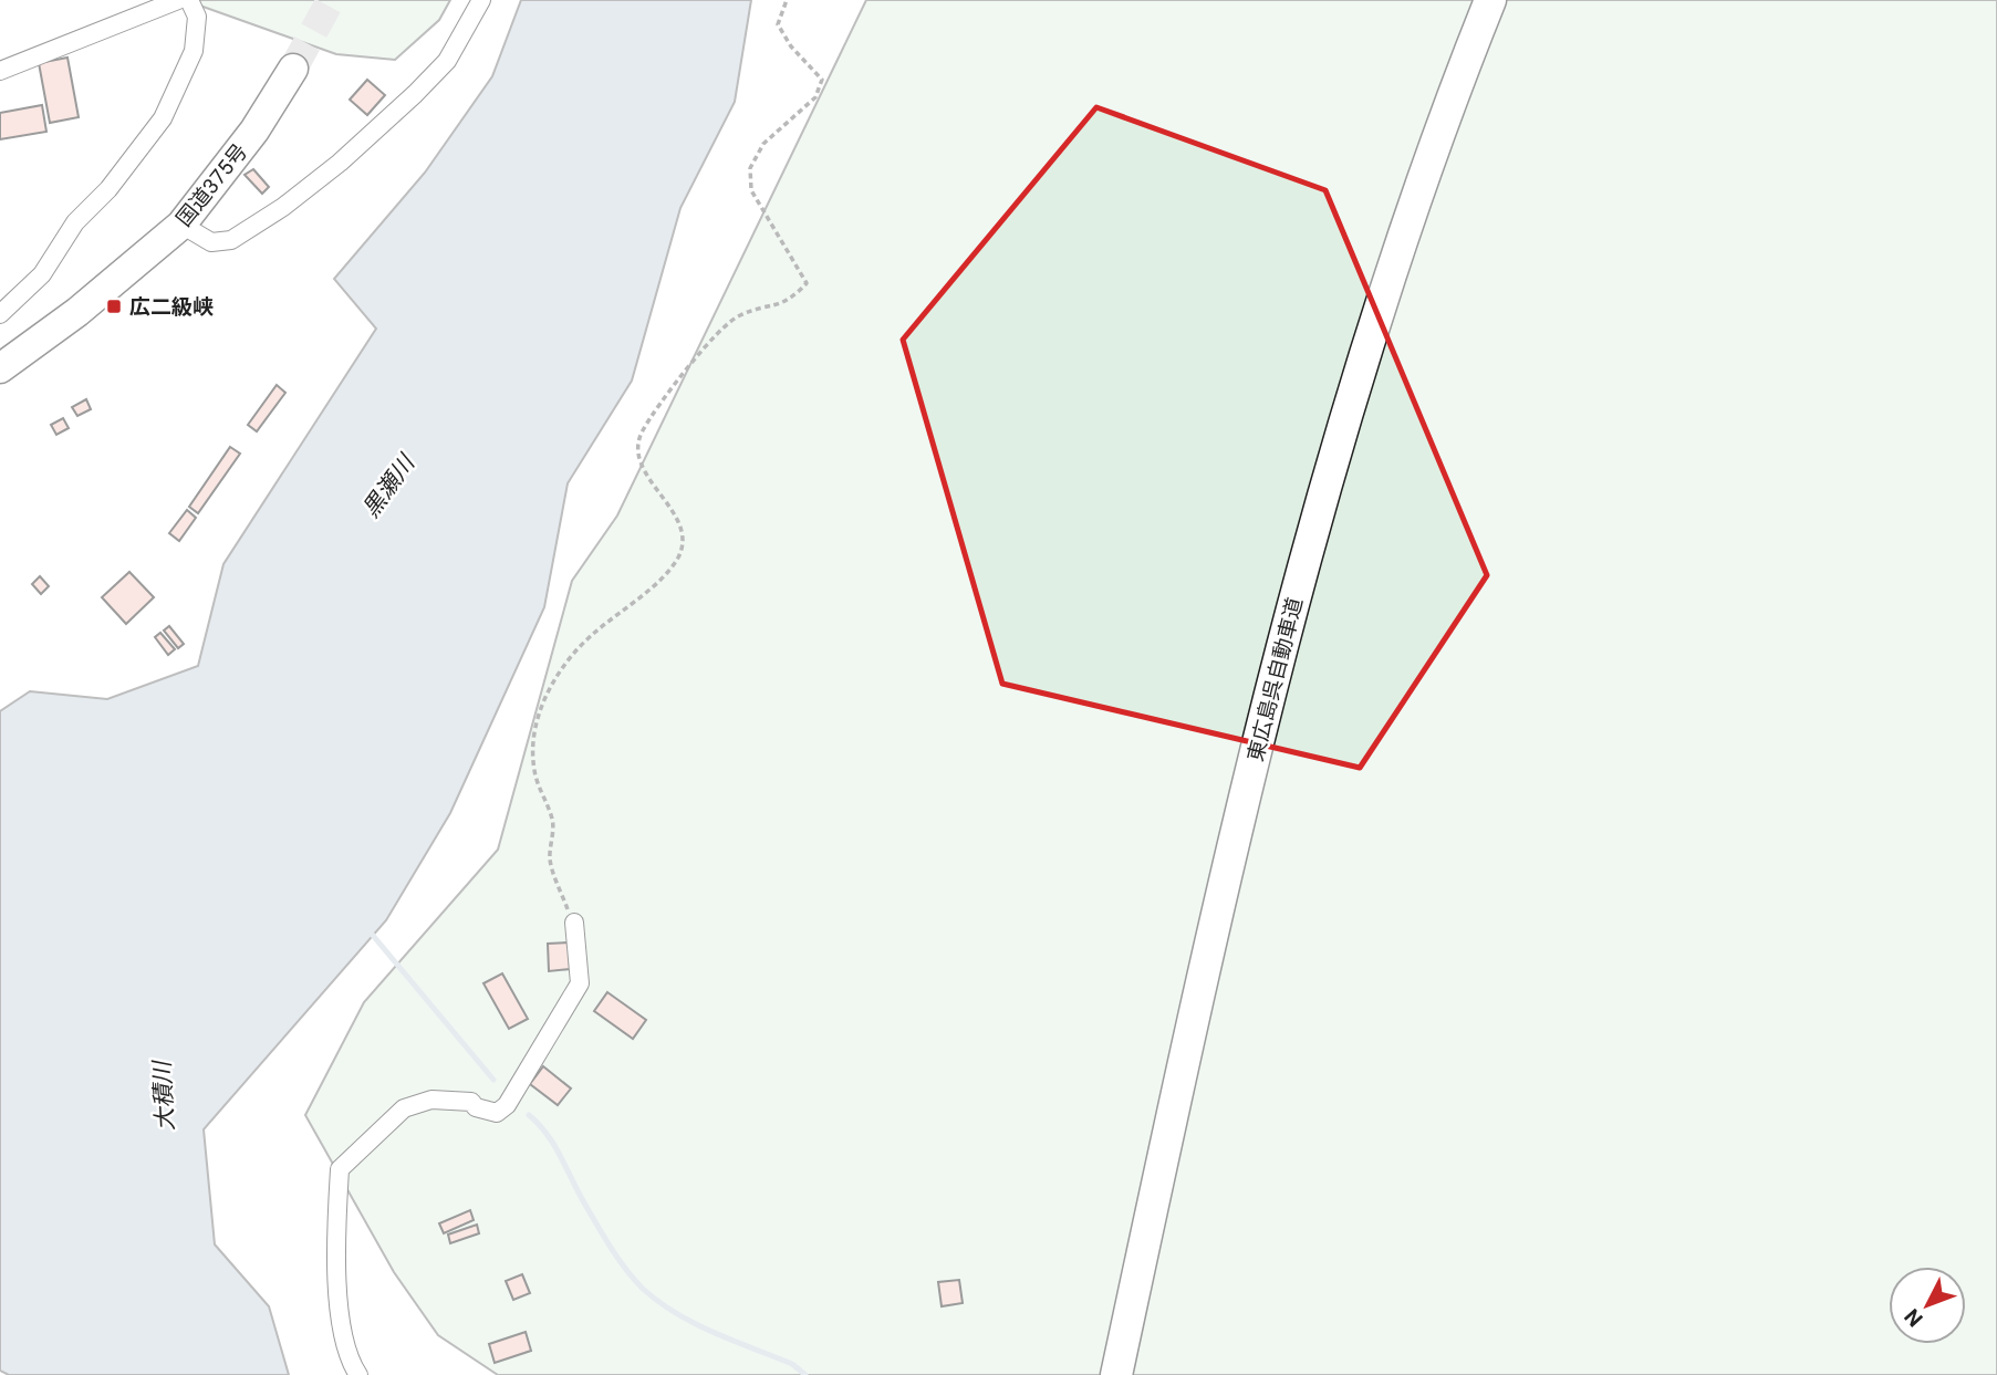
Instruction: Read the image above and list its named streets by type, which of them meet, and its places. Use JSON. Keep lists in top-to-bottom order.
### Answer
{
  "streets": {
    "highway": ["国道375号", "東広島呉自動車道"]
  },
  "water": ["黒瀬川", "大積川"],
  "places": {
    "transit": ["広二級峡"]
  },
  "north": "bottom left"
}
